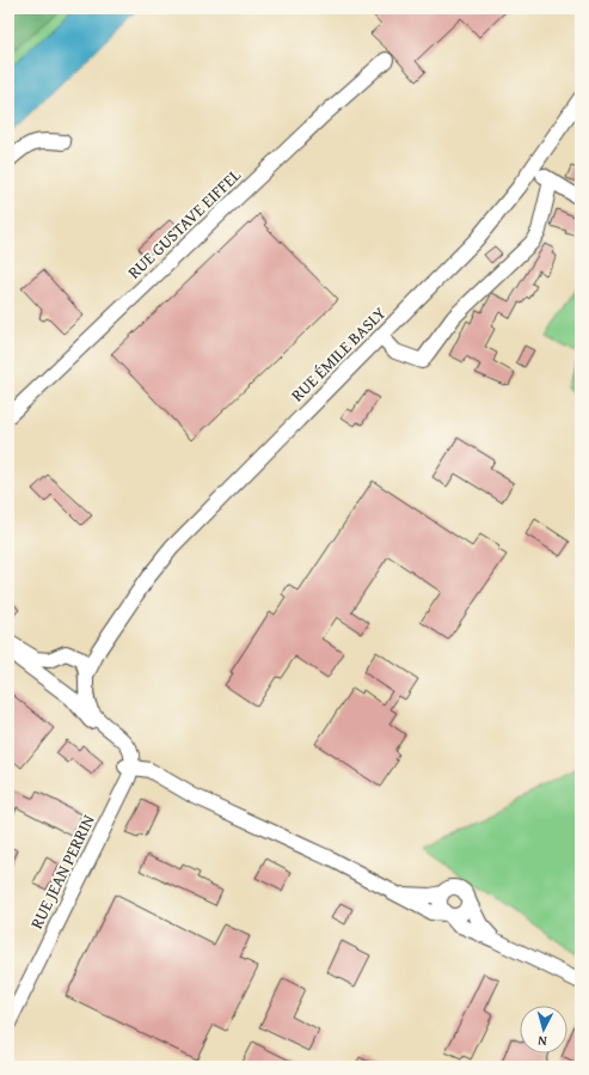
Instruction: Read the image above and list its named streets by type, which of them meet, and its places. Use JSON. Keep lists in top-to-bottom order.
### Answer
{
  "streets": {
    "street": ["RUE GUSTAVE EIFFEL", "RUE ÉMILE BASLY", "RUE JEAN PERRIN"]
  },
  "north": "bottom"
}
